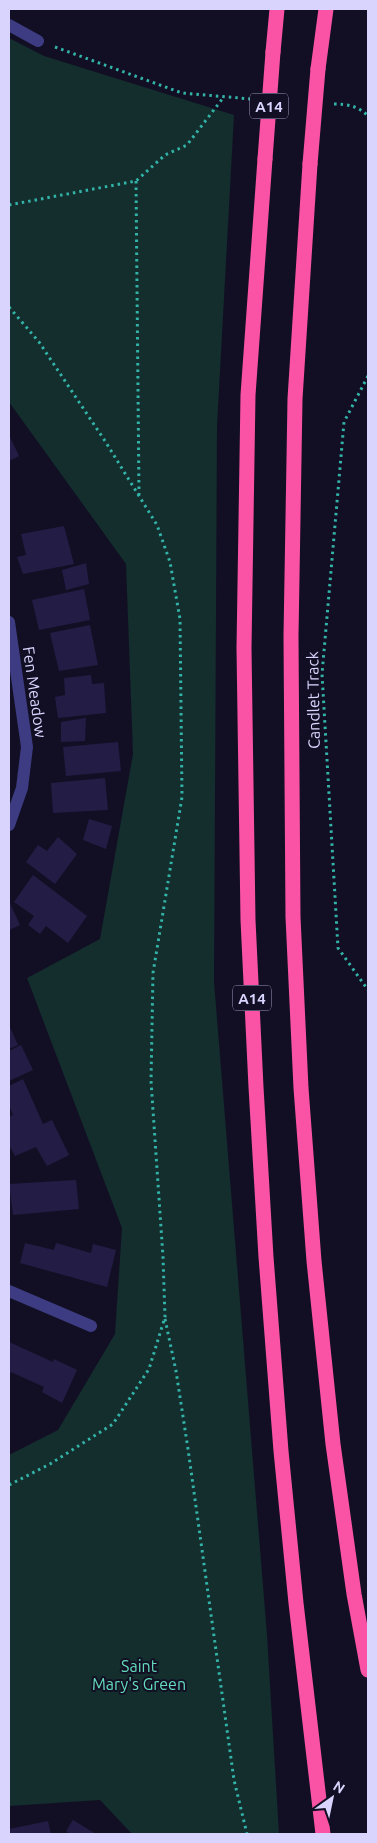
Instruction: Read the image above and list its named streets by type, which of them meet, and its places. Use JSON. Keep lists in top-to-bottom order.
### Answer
{
  "streets": {
    "highway": ["A14"],
    "street": ["Fen Meadow"],
    "path": ["Candlet Track"]
  },
  "parks": ["Saint Mary's Green"],
  "north": "top right"
}
